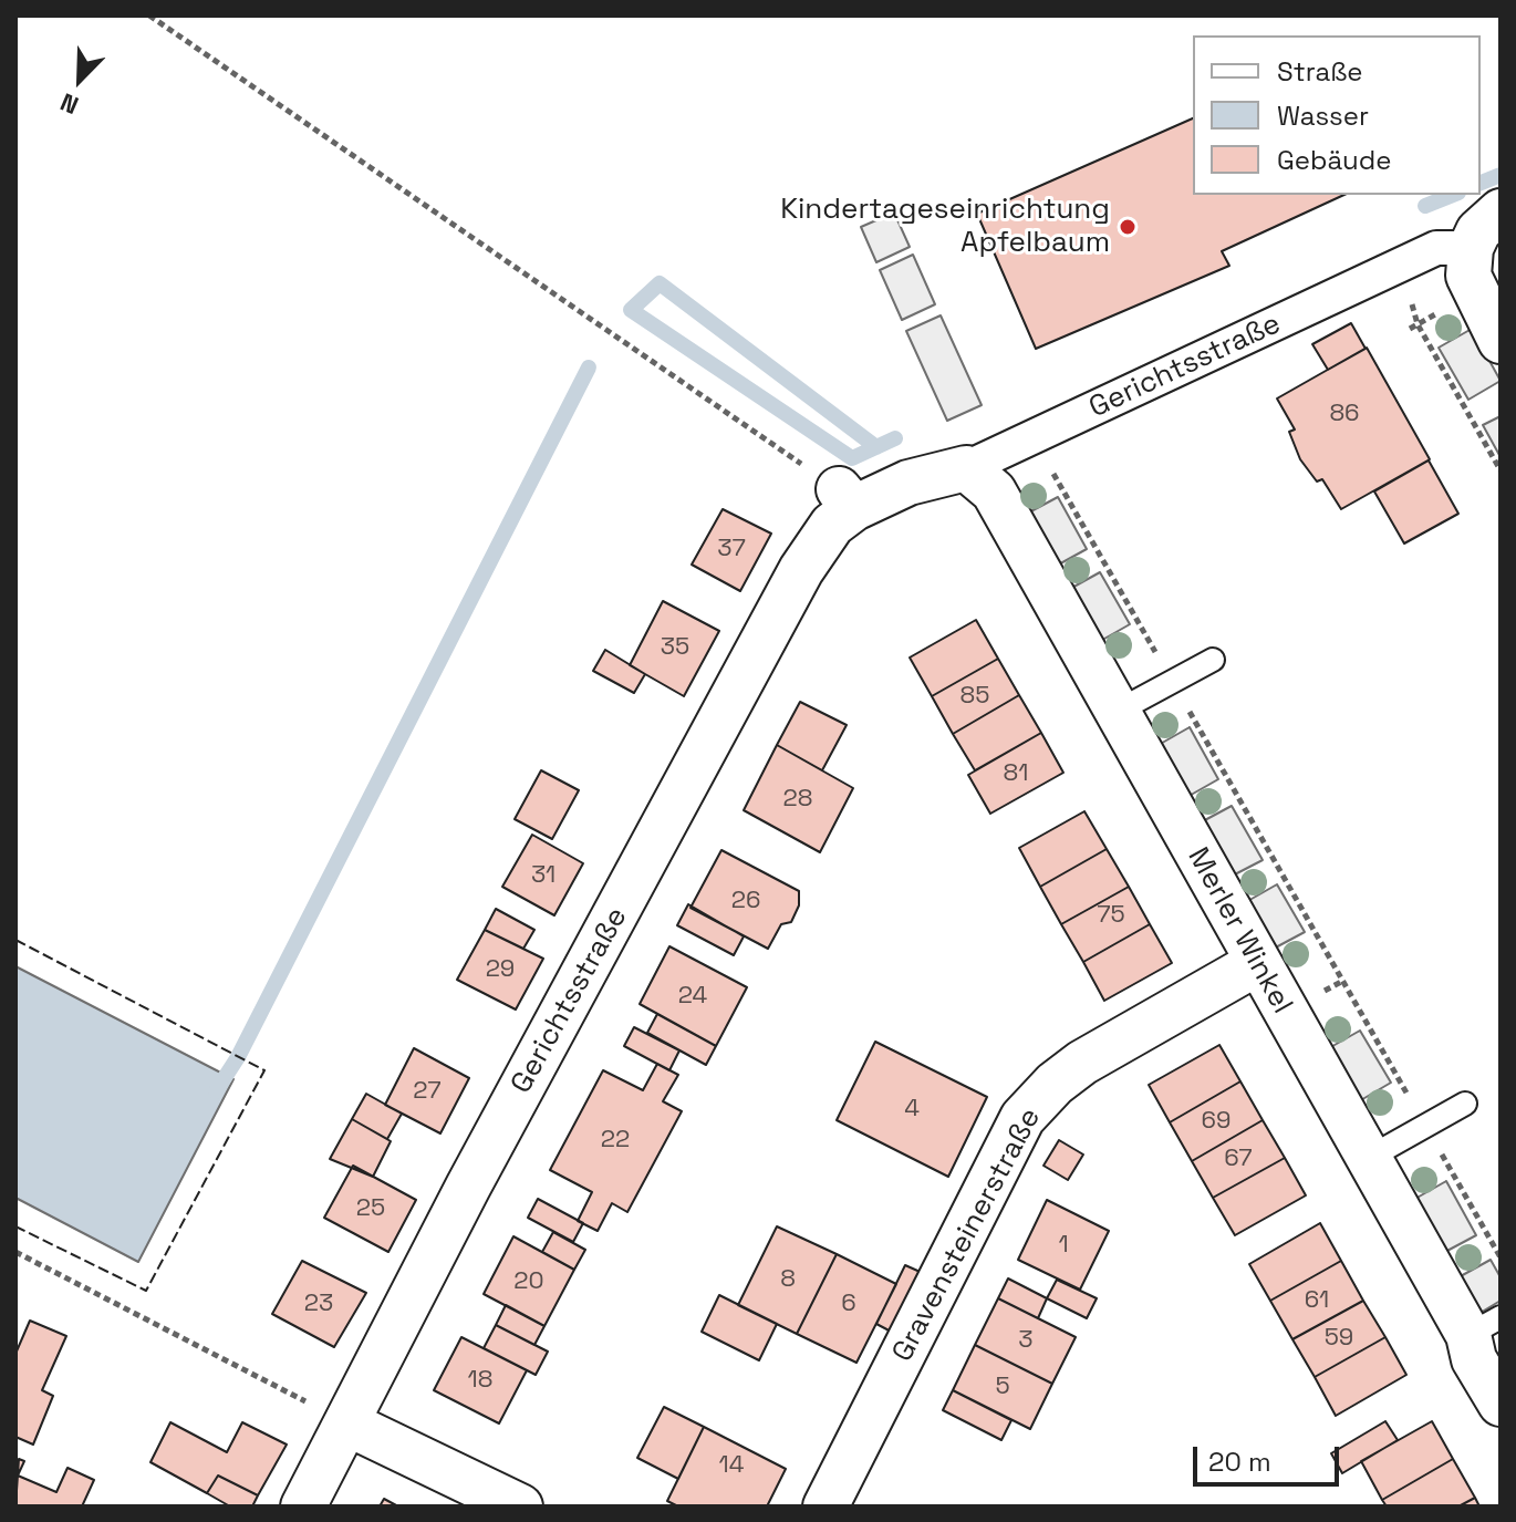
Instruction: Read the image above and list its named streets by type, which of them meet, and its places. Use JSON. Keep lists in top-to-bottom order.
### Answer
{
  "streets": {
    "street": ["Gerichtsstraße", "Merler Winkel", "Gravensteinerstraße"]
  },
  "crossings": [
    ["Gerichtsstraße", "Merler Winkel"],
    ["Merler Winkel", "Gravensteinerstraße"]
  ],
  "places": ["Kindertageseinrichtung Apfelbaum"],
  "house_numbers": [
    "86",
    "37",
    "35",
    "85",
    "81",
    "28",
    "31",
    "26",
    "75",
    "29",
    "24",
    "27",
    "4",
    "69",
    "22",
    "67",
    "25",
    "1",
    "8",
    "20",
    "61",
    "23",
    "6",
    "59",
    "3",
    "18",
    "5",
    "14"
  ],
  "legend": ["Straße", "Wasser", "Gebäude"],
  "scale_bar": "20 m",
  "north": "bottom left"
}
